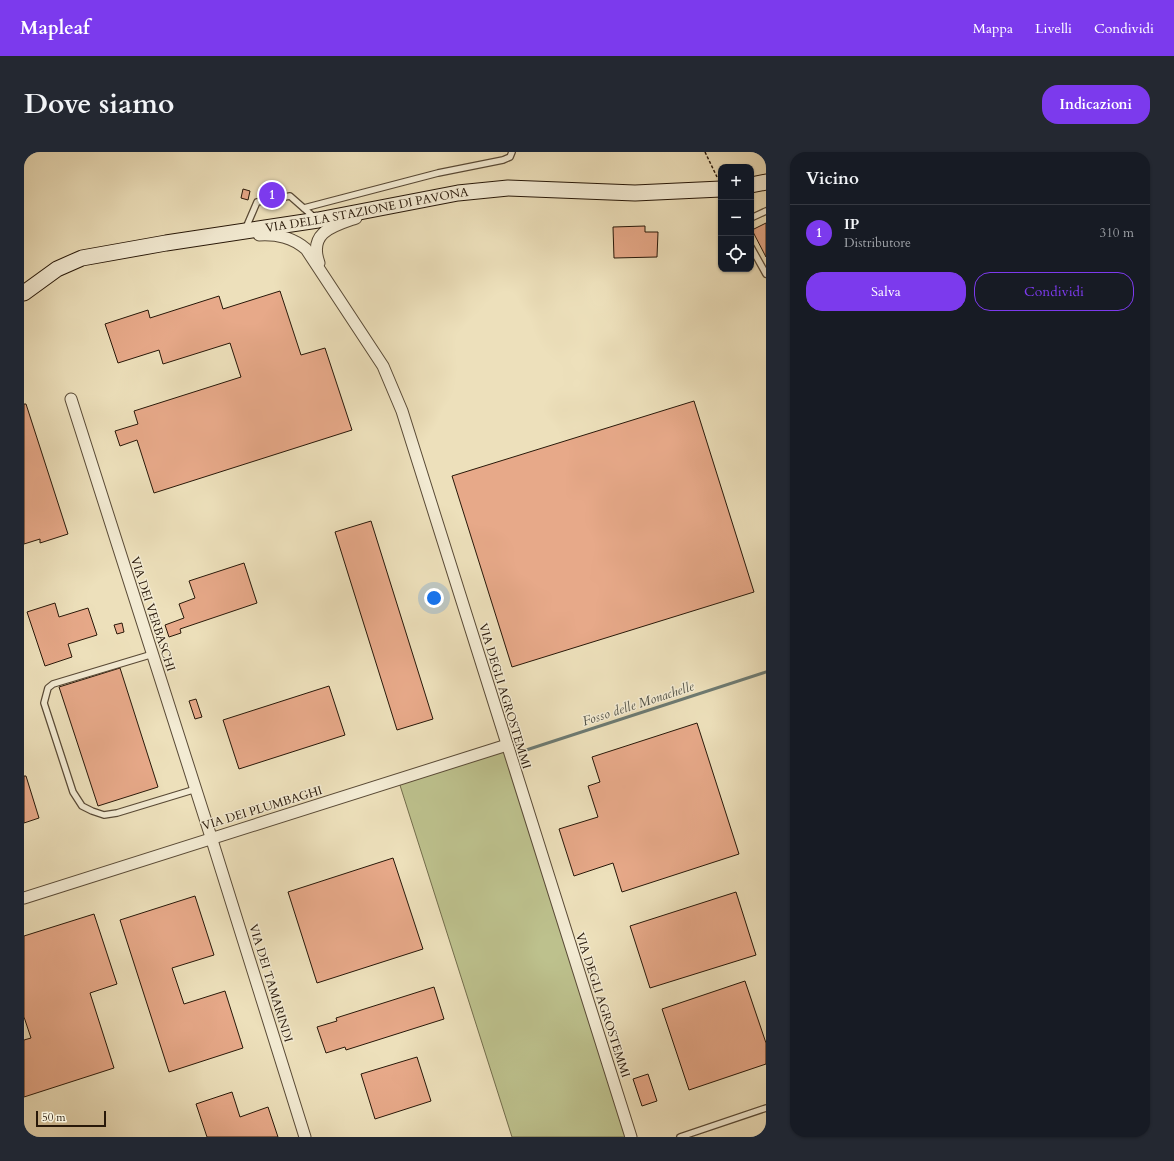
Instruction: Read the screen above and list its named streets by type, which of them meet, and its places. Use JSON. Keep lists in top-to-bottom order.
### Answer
{
  "streets": {
    "main road": ["VIA DELLA STAZIONE DI PAVONA"],
    "street": [
      "VIA DEI VERBASCHI",
      "VIA DEGLI AGROSTEMMI",
      "VIA DEI PLUMBAGHI",
      "VIA DEI TAMARINDI"
    ]
  },
  "crossings": [
    ["VIA DELLA STAZIONE DI PAVONA", "VIA DEGLI AGROSTEMMI"],
    ["VIA DEI VERBASCHI", "VIA DEI PLUMBAGHI"],
    ["VIA DEI VERBASCHI", "VIA DEI TAMARINDI"],
    ["VIA DEGLI AGROSTEMMI", "VIA DEI PLUMBAGHI"],
    ["VIA DEI PLUMBAGHI", "VIA DEI TAMARINDI"]
  ],
  "water": ["Fosso delle Monachelle"],
  "scale_bar": "50 m",
  "page": {
    "header": "Mapleaf",
    "nav": ["Mappa", "Livelli", "Condividi"],
    "title": "Dove siamo",
    "buttons": [
      "Indicazioni",
      ["Salva", "Condividi"]
    ],
    "heading": "Vicino",
    "map_buttons": ["+", "−"],
    "pins": "1",
    "list": [
      {
        "mark": "1",
        "name": "IP",
        "note": "Distributore",
        "value": "310 m"
      }
    ],
    "scale": "50 m"
  }
}
